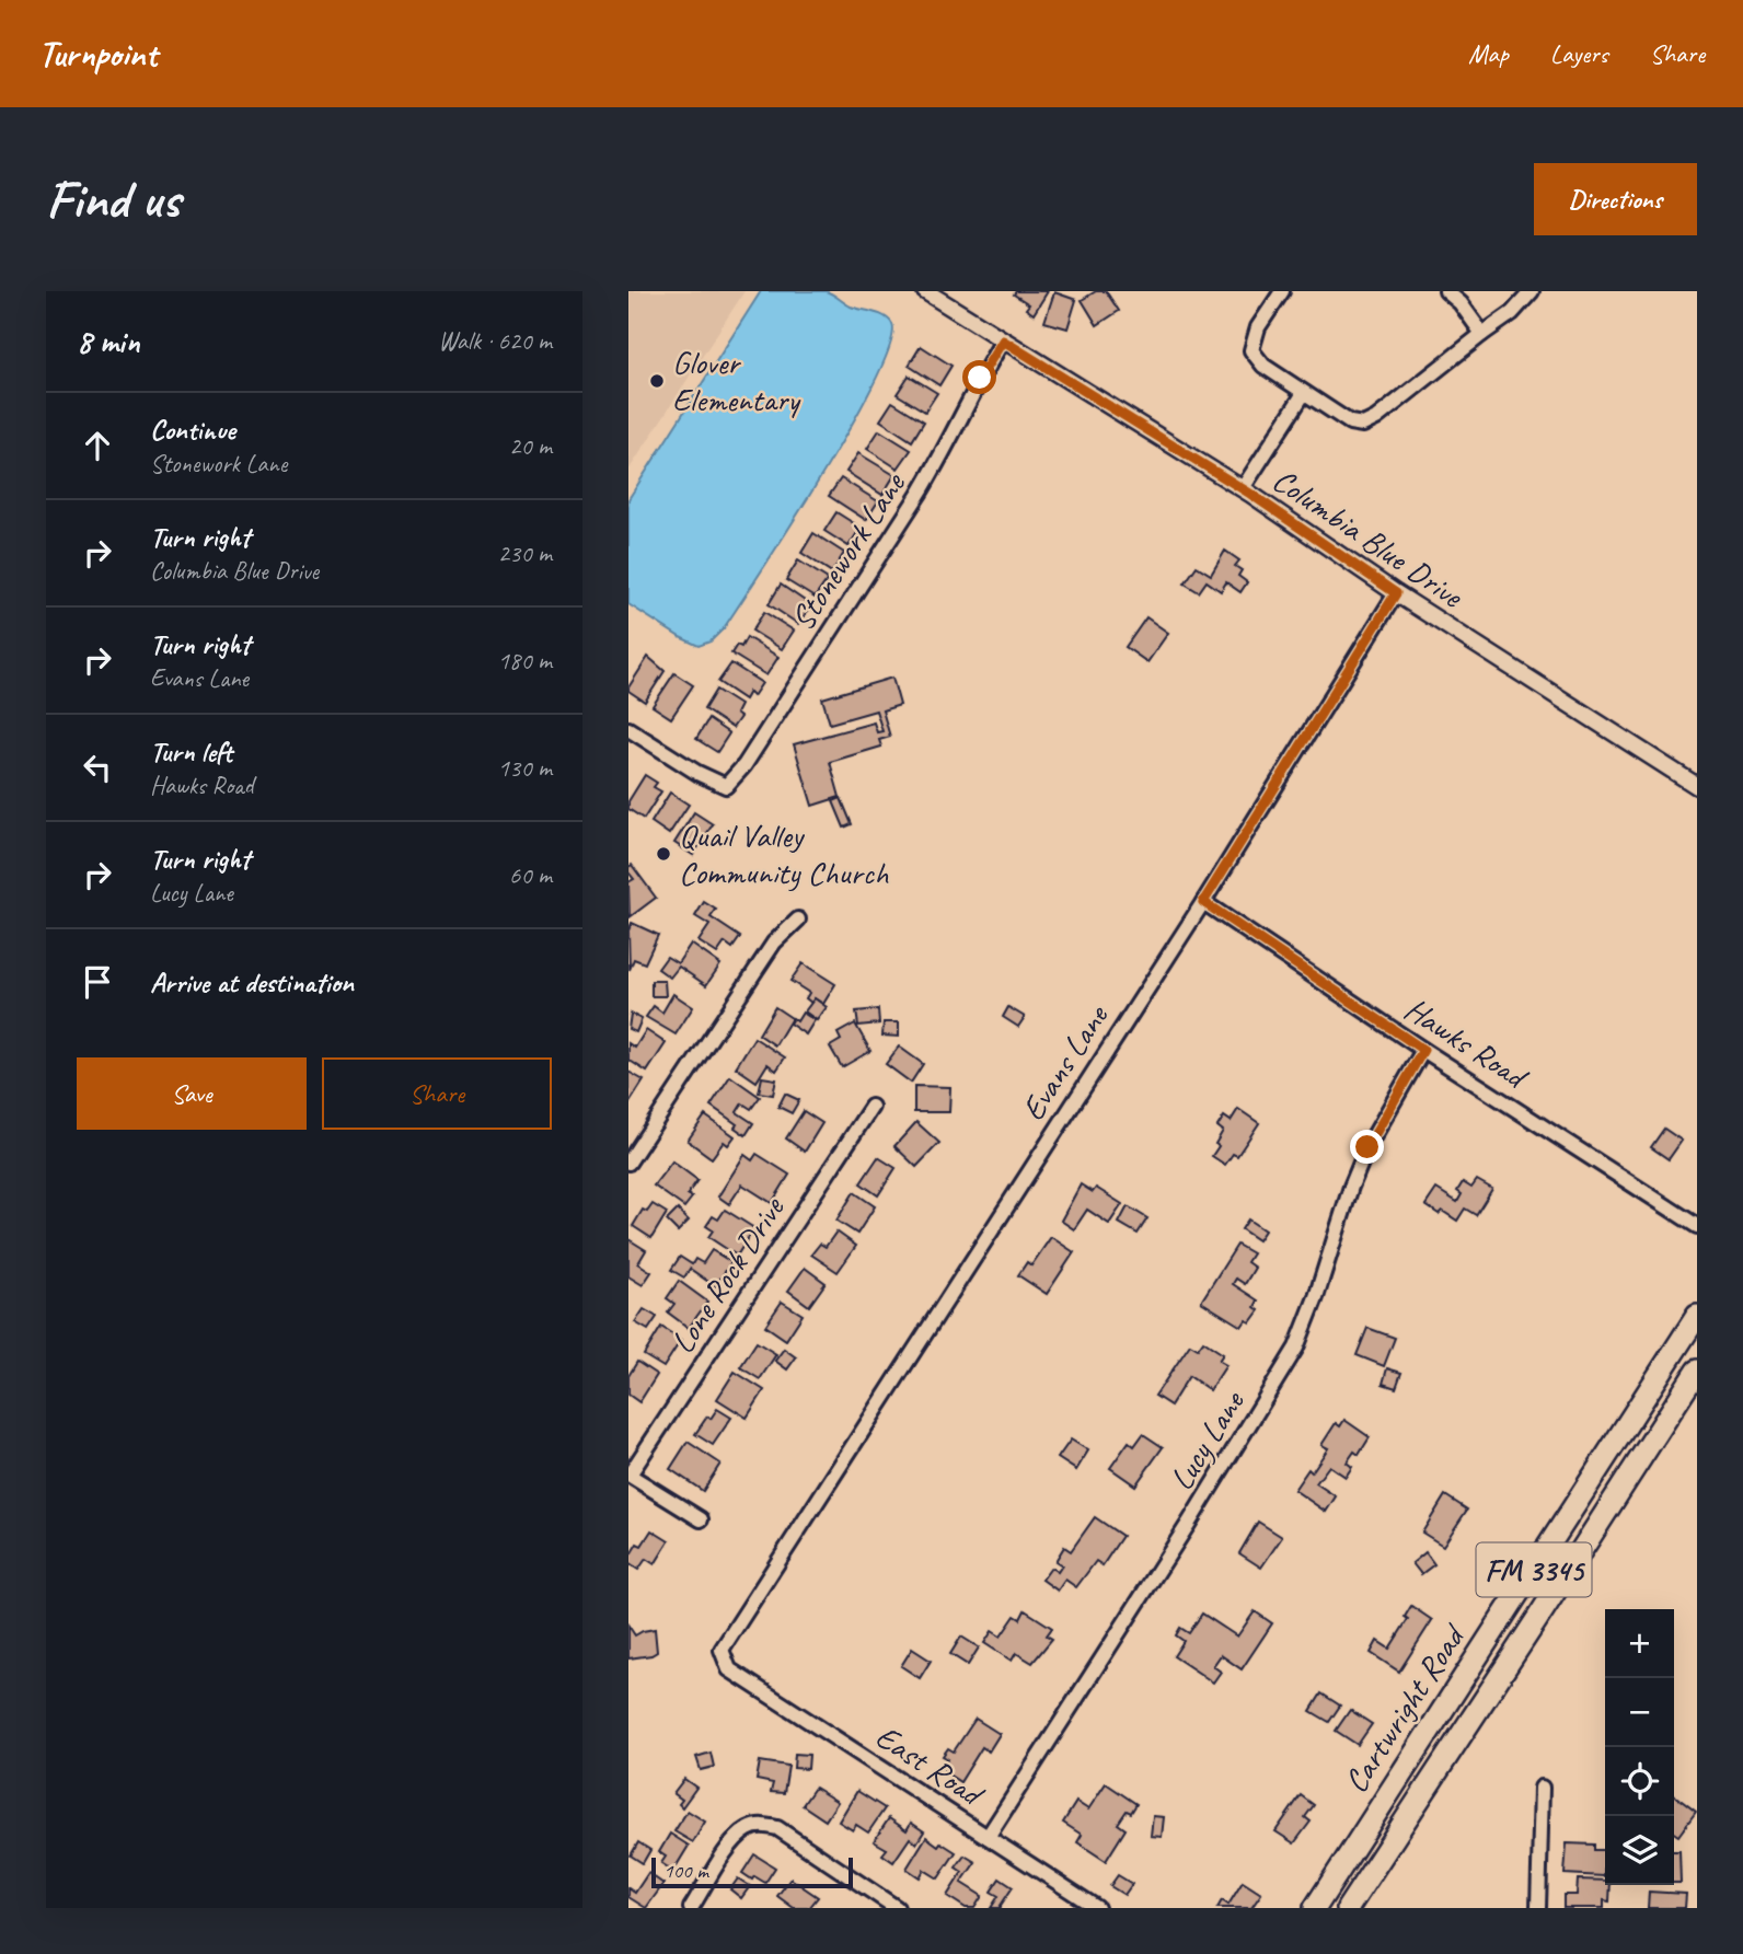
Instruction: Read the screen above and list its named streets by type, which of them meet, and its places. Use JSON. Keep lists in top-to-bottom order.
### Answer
{
  "streets": {
    "main road": ["FM 3345", "Cartwright Road"],
    "street": [
      "Columbia Blue Drive",
      "Stonework Lane",
      "Hawks Road",
      "Evans Lane",
      "Lone Rock Drive",
      "Lucy Lane",
      "East Road"
    ]
  },
  "crossings": [
    ["Columbia Blue Drive", "Stonework Lane"],
    ["Columbia Blue Drive", "Evans Lane"],
    ["Hawks Road", "Evans Lane"],
    ["Hawks Road", "Lucy Lane"],
    ["Evans Lane", "East Road"],
    ["Lucy Lane", "East Road"]
  ],
  "places": ["Glover Elementary", "Quail Valley Community Church"],
  "scale_bar": "100 m",
  "page": {
    "header": "Turnpoint",
    "nav": ["Map", "Layers", "Share"],
    "buttons": [
      "Directions",
      ["Save", "Share"]
    ],
    "title": "Find us",
    "heading": ["8 min", "Walk · 620 m"],
    "list": [
      ["Continue", "Stonework Lane", "20 m"],
      ["Turn right", "Columbia Blue Drive", "230 m"],
      ["Turn right", "Evans Lane", "180 m"],
      ["Turn left", "Hawks Road", "130 m"],
      ["Turn right", "Lucy Lane", "60 m"],
      "Arrive at destination"
    ],
    "map_buttons": ["+", "−"],
    "scale": "100 m"
  }
}
